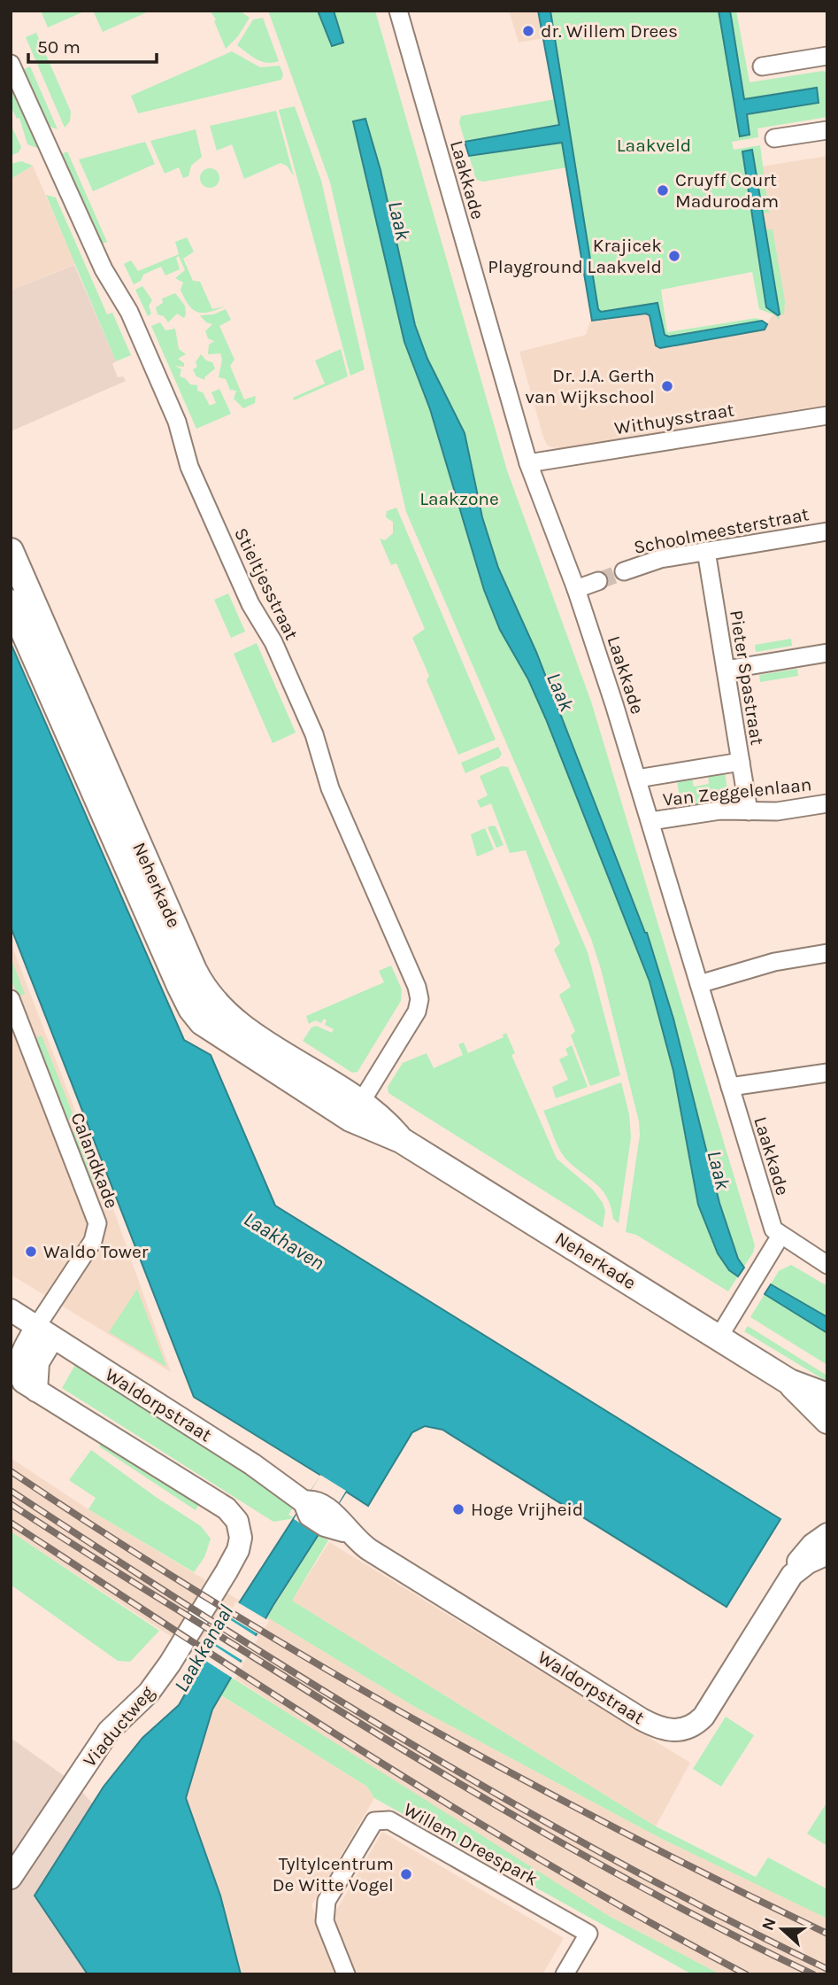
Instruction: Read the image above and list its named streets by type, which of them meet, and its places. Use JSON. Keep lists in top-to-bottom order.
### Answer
{
  "streets": {
    "main road": ["Neherkade"],
    "street": [
      "Laakkade",
      "Withuysstraat",
      "Schoolmeesterstraat",
      "Stieltjesstraat",
      "Pieter Spastraat",
      "Van Zeggelenlaan",
      "Calandkade",
      "Waldorpstraat",
      "Viaductweg",
      "Willem Dreespark"
    ]
  },
  "crossings": [
    ["Laakkade", "Withuysstraat"],
    ["Laakkade", "Van Zeggelenlaan"],
    ["Schoolmeesterstraat", "Pieter Spastraat"],
    ["Stieltjesstraat", "Neherkade"],
    ["Pieter Spastraat", "Van Zeggelenlaan"],
    ["Calandkade", "Waldorpstraat"],
    ["Calandkade", "Viaductweg"],
    ["Waldorpstraat", "Viaductweg"]
  ],
  "water": ["Laak", "Laakhaven", "Laakkanaal"],
  "parks": ["Laakveld", "Laakzone"],
  "places": [
    "dr. Willem Drees",
    "Cruyff Court Madurodam",
    "Krajicek Playground Laakveld",
    "Dr. J.A. Gerth van Wijkschool",
    "Waldo Tower",
    "Hoge Vrijheid",
    "Tyltylcentrum De Witte Vogel"
  ],
  "scale_bar": "50 m",
  "north": "left"
}
